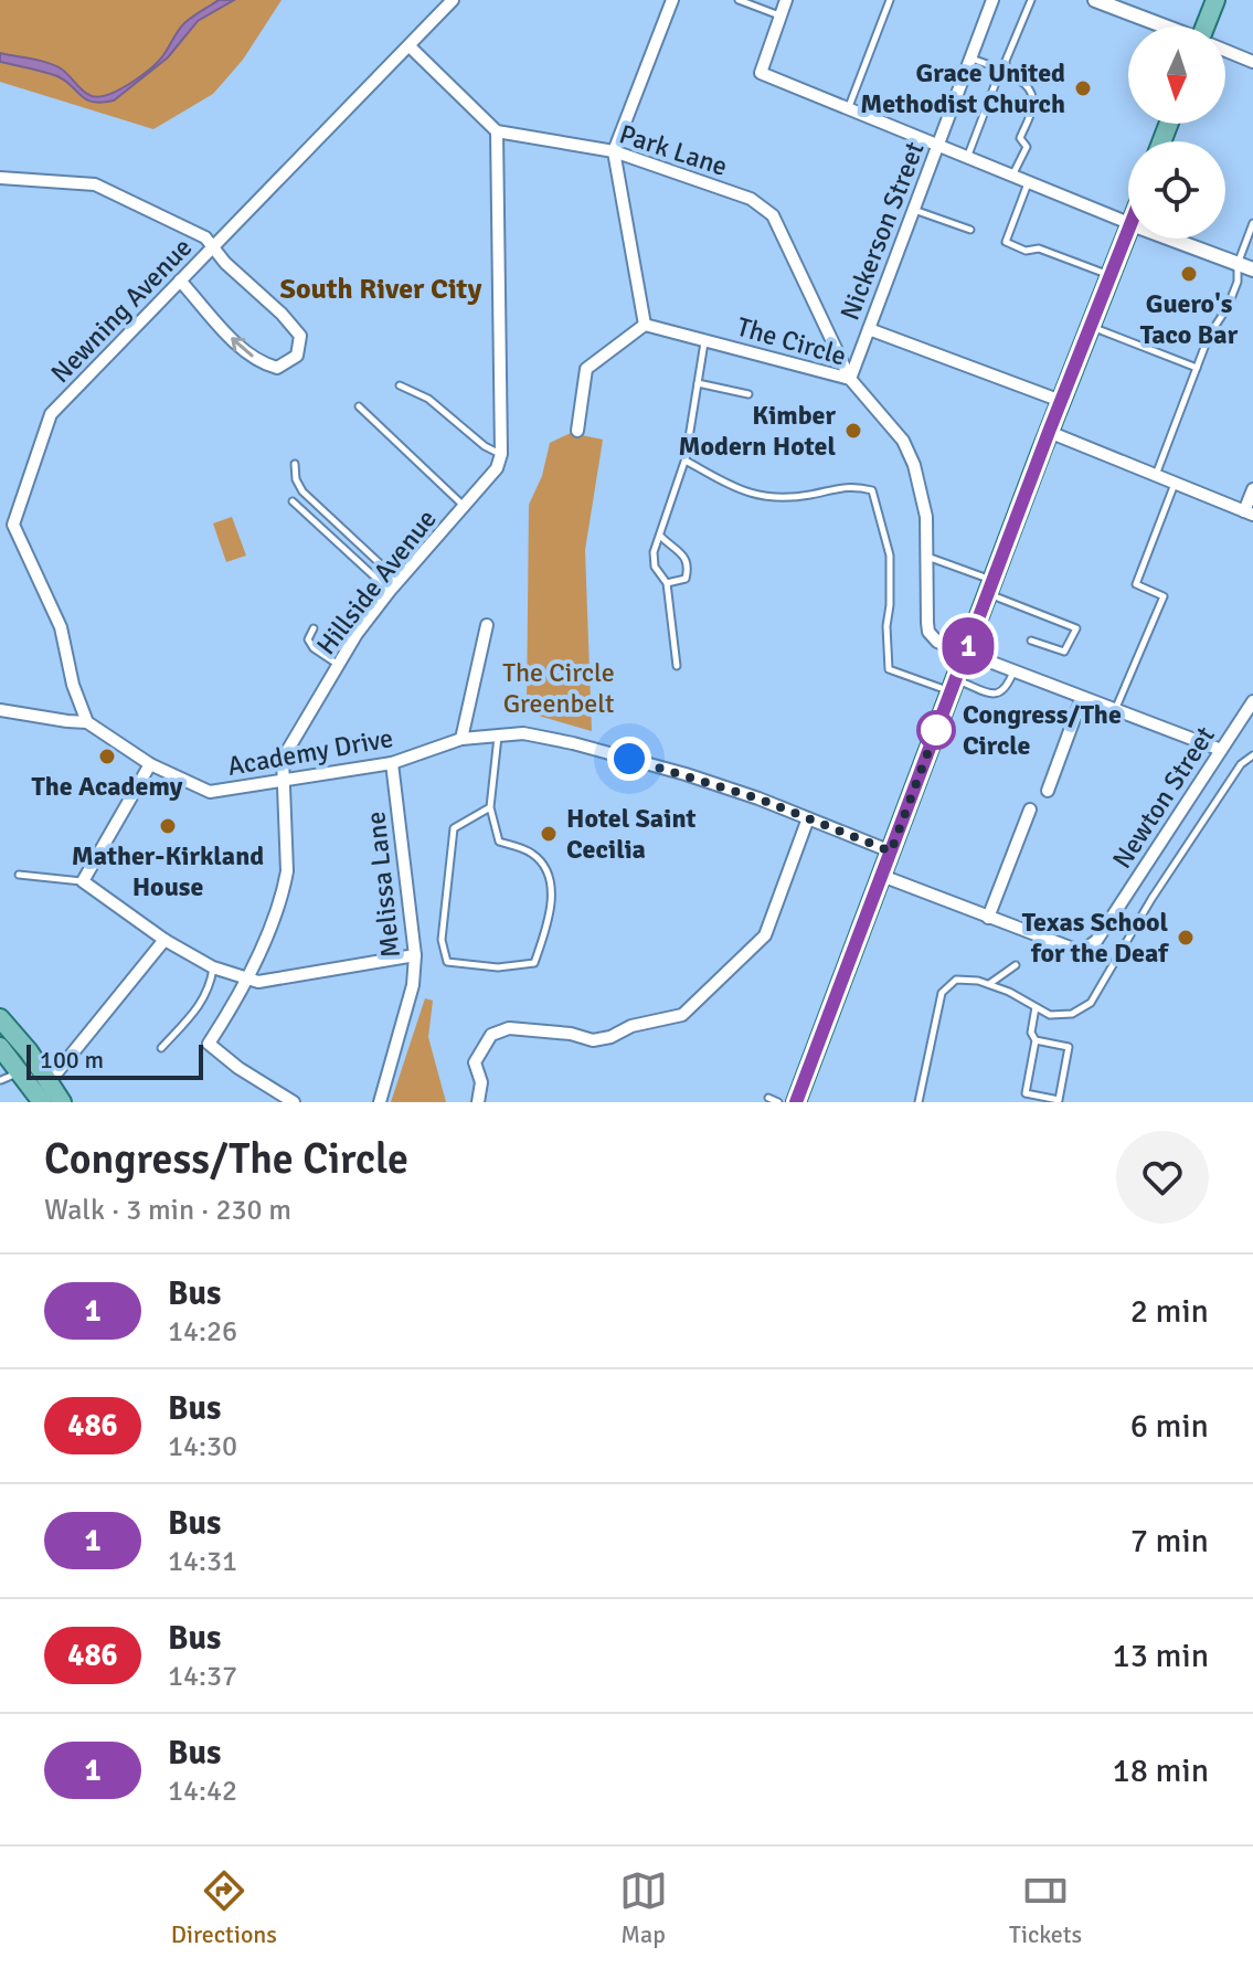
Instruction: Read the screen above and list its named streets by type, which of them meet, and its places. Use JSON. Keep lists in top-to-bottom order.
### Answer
{
  "streets": {
    "street": [
      "Park Lane",
      "Nickerson Street",
      "Newning Avenue",
      "The Circle",
      "Hillside Avenue",
      "Academy Drive",
      "Newton Street",
      "Melissa Lane"
    ]
  },
  "crossings": [
    ["Park Lane", "Nickerson Street"],
    ["Park Lane", "The Circle"],
    ["Nickerson Street", "The Circle"],
    ["Newning Avenue", "Academy Drive"],
    ["Hillside Avenue", "Academy Drive"],
    ["Academy Drive", "Melissa Lane"]
  ],
  "districts": ["South River City"],
  "parks": ["The Circle Greenbelt"],
  "places": [
    "Grace United Methodist Church",
    "Guero's Taco Bar",
    "Kimber Modern Hotel",
    "Congress/The Circle",
    "The Academy",
    "Mather-Kirkland House",
    "Hotel Saint Cecilia",
    "Texas School for the Deaf"
  ],
  "lines": ["bus line 1"],
  "scale_bar": "100 m",
  "north": "bottom",
  "page": {
    "on_map": "1",
    "scale": "100 m",
    "heading": ["Congress/The Circle", "Walk · 3 min · 230 m"],
    "list": [
      {
        "mark": "1",
        "name": "Bus",
        "note": "14:26",
        "value": "2 min"
      },
      {
        "mark": "486",
        "name": "Bus",
        "note": "14:30",
        "value": "6 min"
      },
      {
        "mark": "1",
        "name": "Bus",
        "note": "14:31",
        "value": "7 min"
      },
      {
        "mark": "486",
        "name": "Bus",
        "note": "14:37",
        "value": "13 min"
      },
      {
        "mark": "1",
        "name": "Bus",
        "note": "14:42",
        "value": "18 min"
      }
    ],
    "tabs": ["Directions", "Map", "Tickets"]
  }
}
